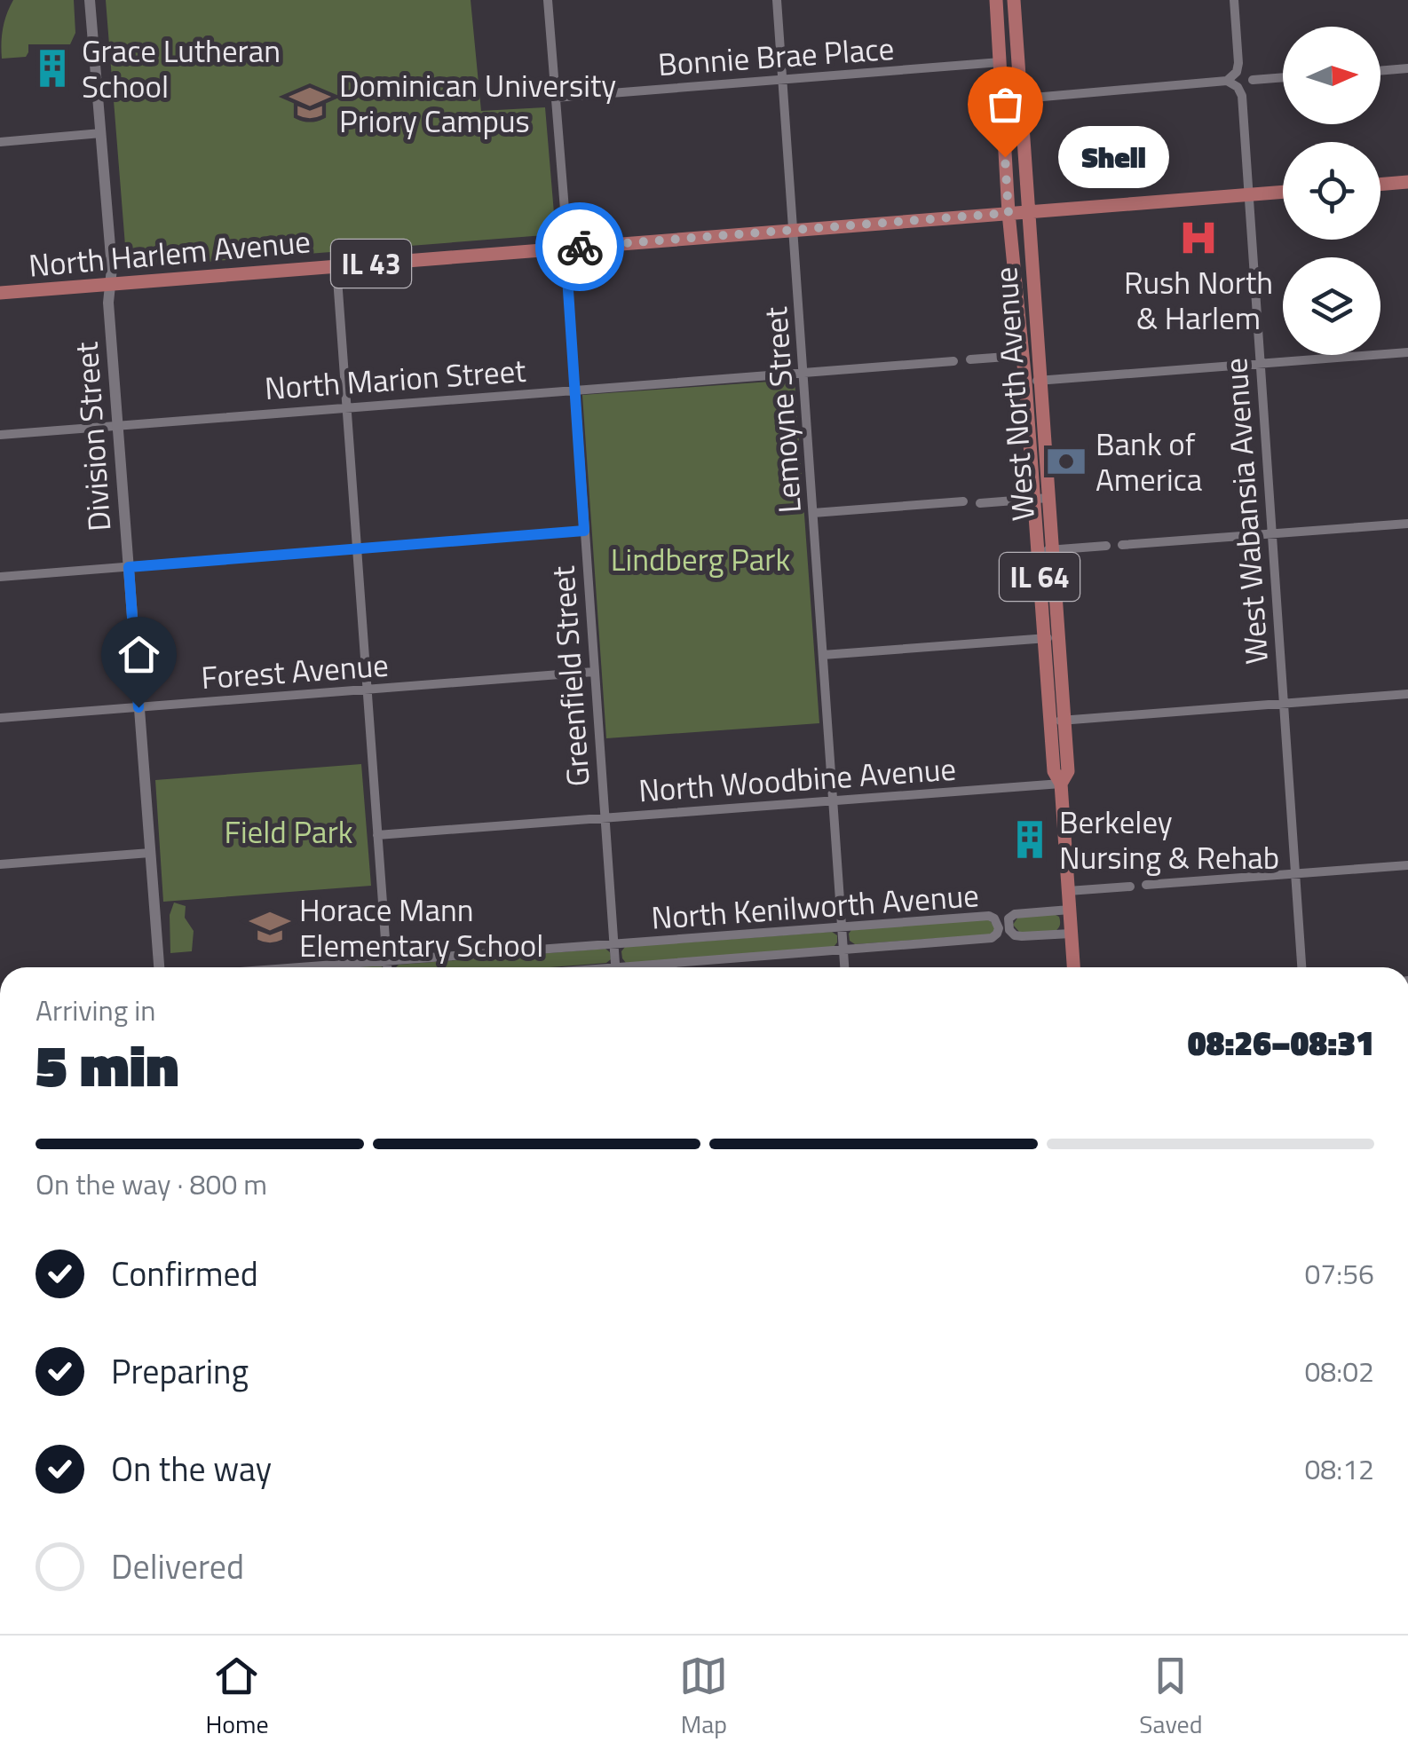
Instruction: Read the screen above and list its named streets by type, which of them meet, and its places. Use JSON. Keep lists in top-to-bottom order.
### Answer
{
  "streets": {
    "main road": [
      "North Harlem Avenue",
      "IL 43",
      "West North Avenue",
      "IL 64"
    ],
    "street": [
      "Bonnie Brae Place",
      "North Marion Street",
      "Lemoyne Street",
      "Division Street",
      "West Wabansia Avenue",
      "Forest Avenue",
      "Greenfield Street",
      "North Woodbine Avenue",
      "North Kenilworth Avenue"
    ]
  },
  "crossings": [
    ["Bonnie Brae Place", "Lemoyne Street"],
    ["Bonnie Brae Place", "IL 64"],
    ["Bonnie Brae Place", "Greenfield Street"],
    ["North Harlem Avenue", "West North Avenue"],
    ["North Harlem Avenue", "Lemoyne Street"],
    ["North Harlem Avenue", "Division Street"],
    ["North Harlem Avenue", "West Wabansia Avenue"],
    ["North Harlem Avenue", "IL 64"],
    ["North Harlem Avenue", "Greenfield Street"],
    ["North Marion Street", "Lemoyne Street"],
    ["North Marion Street", "Division Street"],
    ["North Marion Street", "Greenfield Street"],
    ["West North Avenue", "IL 64"],
    ["West North Avenue", "North Woodbine Avenue"],
    ["West North Avenue", "North Kenilworth Avenue"],
    ["Lemoyne Street", "North Woodbine Avenue"],
    ["Lemoyne Street", "North Kenilworth Avenue"],
    ["Division Street", "Forest Avenue"],
    ["Forest Avenue", "Greenfield Street"],
    ["Greenfield Street", "North Woodbine Avenue"],
    ["Greenfield Street", "North Kenilworth Avenue"]
  ],
  "parks": ["Lindberg Park", "Field Park"],
  "places": {
    "building": ["Grace Lutheran School", "Berkeley Nursing & Rehab"],
    "school or university": ["Dominican University Priory Campus", "Horace Mann Elementary School"],
    "other": ["Shell"],
    "hospital": ["Rush North & Harlem"],
    "bank": ["Bank of America"]
  },
  "north": "right",
  "page": {
    "bubble": "Shell",
    "heading": ["5 min", "Arriving in", "08:26–08:31"],
    "bar": "On the way · 800 m",
    "list": [
      ["Confirmed", "07:56"],
      ["Preparing", "08:02"],
      ["On the way", "08:12"],
      "Delivered"
    ],
    "tabs": ["Home", "Map", "Saved"]
  }
}
